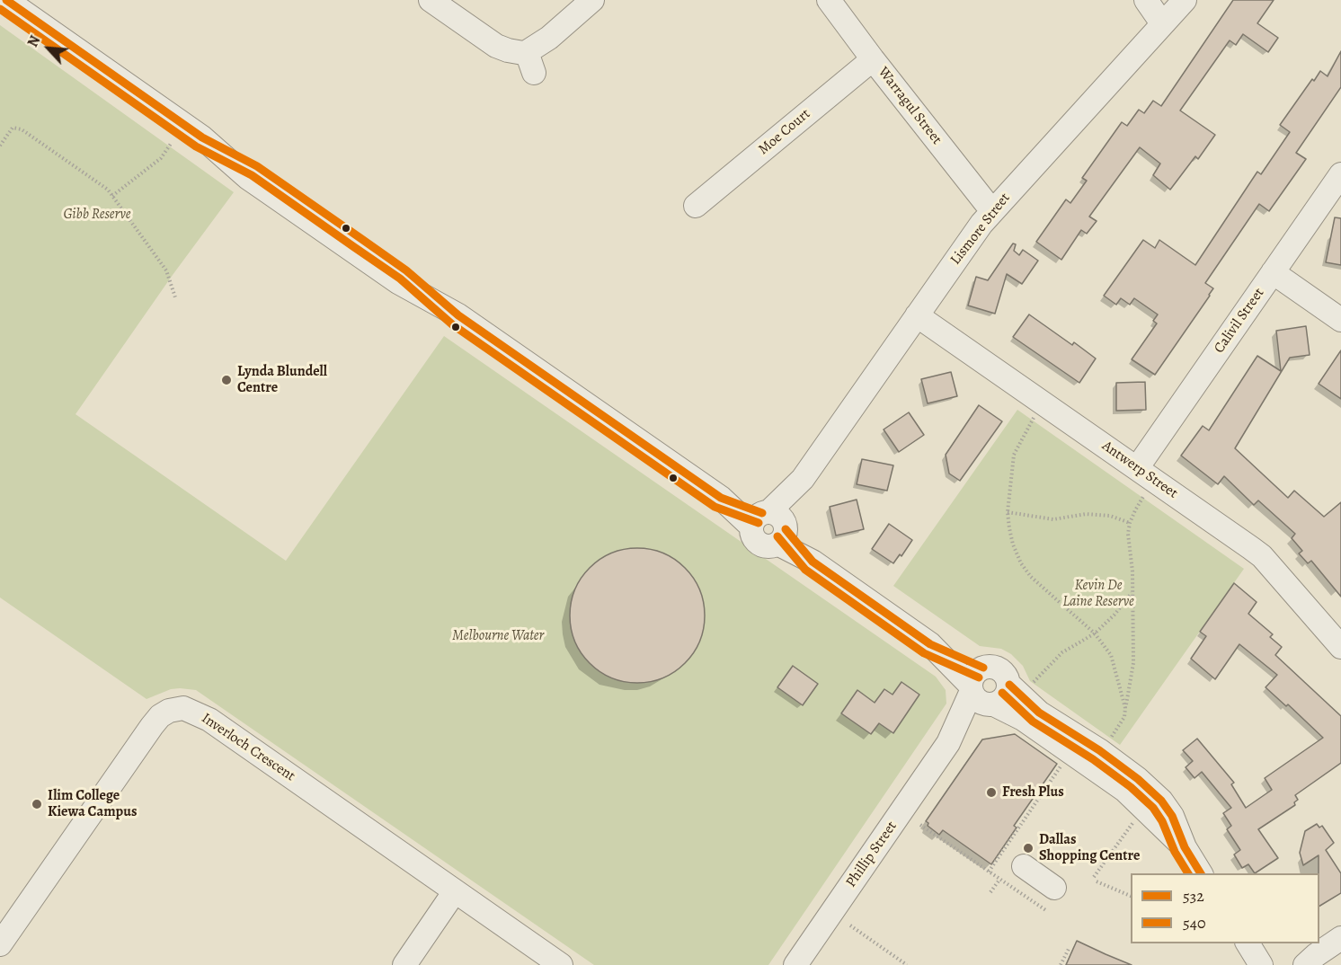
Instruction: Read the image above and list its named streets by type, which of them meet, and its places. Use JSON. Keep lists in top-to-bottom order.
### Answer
{
  "streets": {
    "street": [
      "Warragul Street",
      "Moe Court",
      "Lismore Street",
      "Calivil Street",
      "Antwerp Street",
      "Inverloch Crescent",
      "Phillip Street"
    ]
  },
  "crossings": [
    ["Warragul Street", "Moe Court"],
    ["Warragul Street", "Lismore Street"],
    ["Lismore Street", "Antwerp Street"],
    ["Calivil Street", "Antwerp Street"]
  ],
  "parks": ["Gibb Reserve", "Kevin De Laine Reserve", "Melbourne Water"],
  "places": [
    "Lynda Blundell Centre",
    "Fresh Plus",
    "Ilim College Kiewa Campus",
    "Dallas Shopping Centre"
  ],
  "lines": ["transit line 532", "transit line 540"],
  "legend": ["532", "540"],
  "north": "top left"
}
